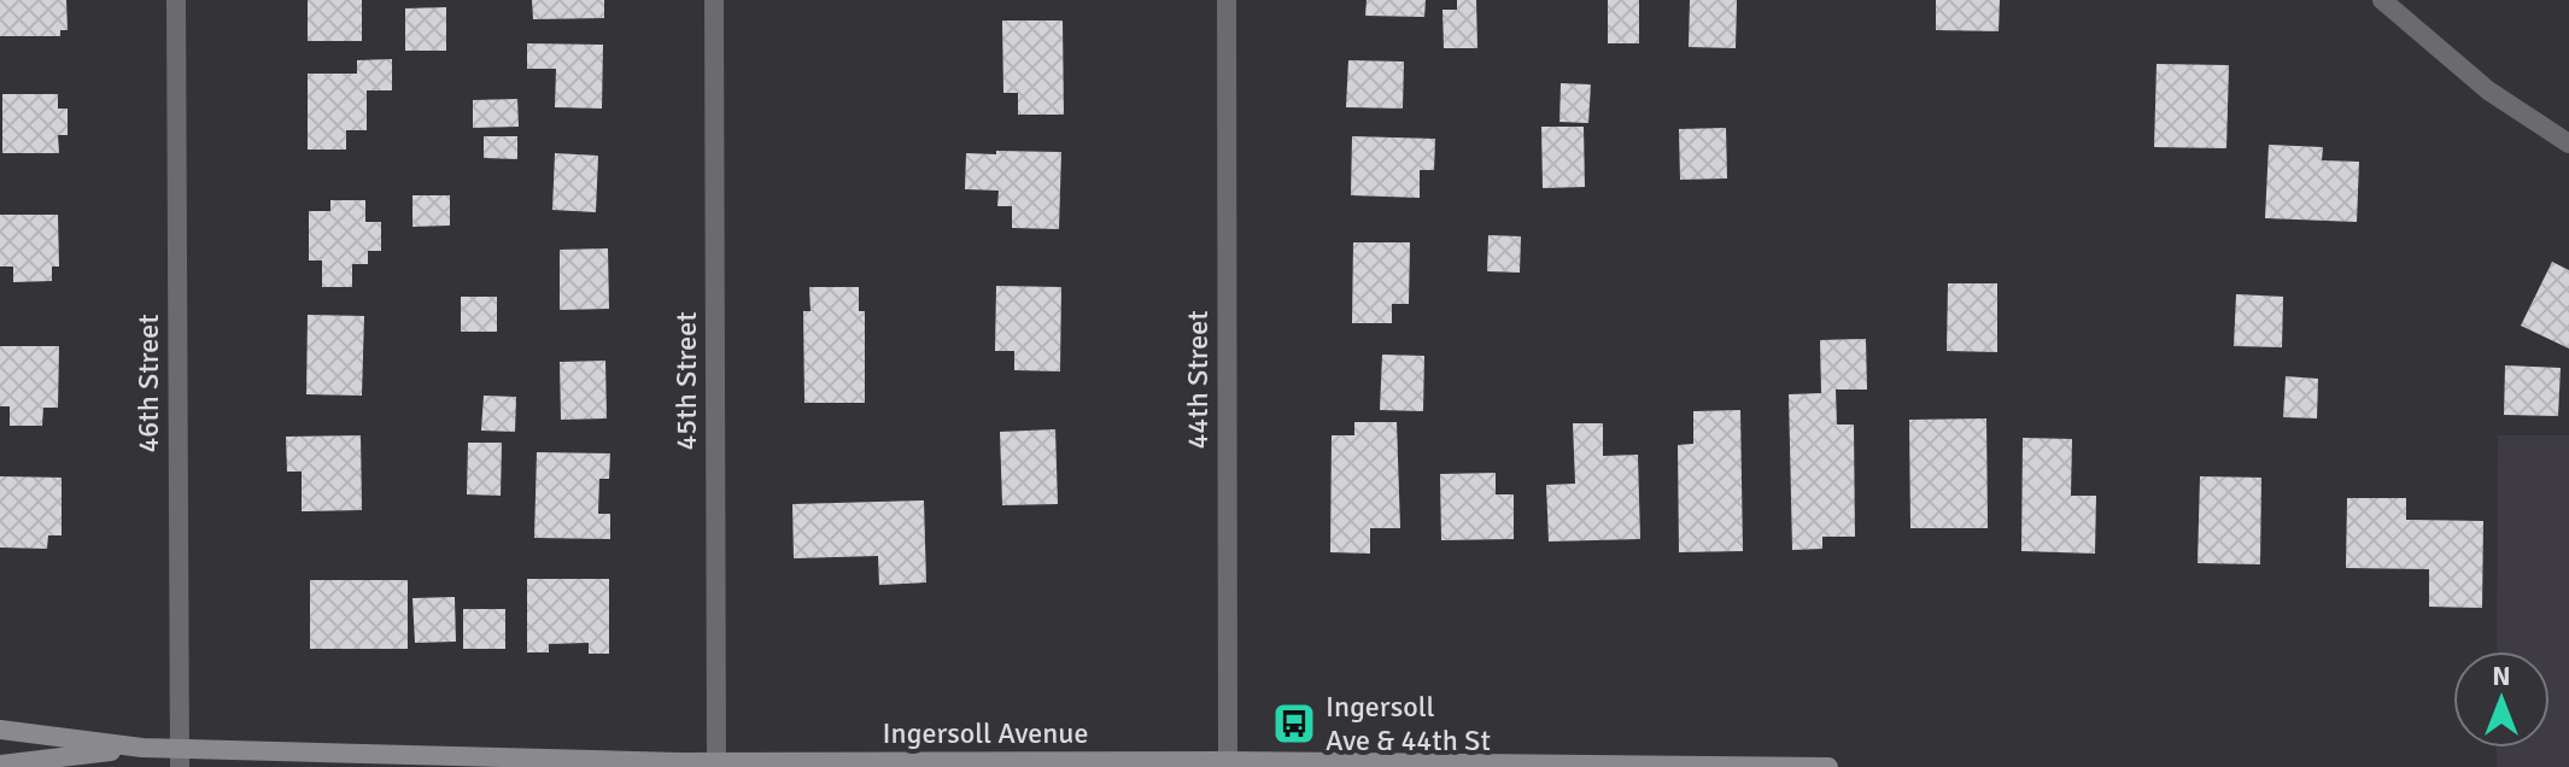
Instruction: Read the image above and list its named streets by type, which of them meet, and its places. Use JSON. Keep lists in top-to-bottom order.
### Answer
{
  "streets": {
    "main road": ["Ingersoll Avenue"],
    "street": ["44th Street", "45th Street", "46th Street"]
  },
  "crossings": [
    ["44th Street", "Ingersoll Avenue"],
    ["45th Street", "Ingersoll Avenue"],
    ["46th Street", "Ingersoll Avenue"]
  ],
  "places": {
    "bus stop": ["Ingersoll Ave & 44th St"]
  },
  "north": "top"
}
